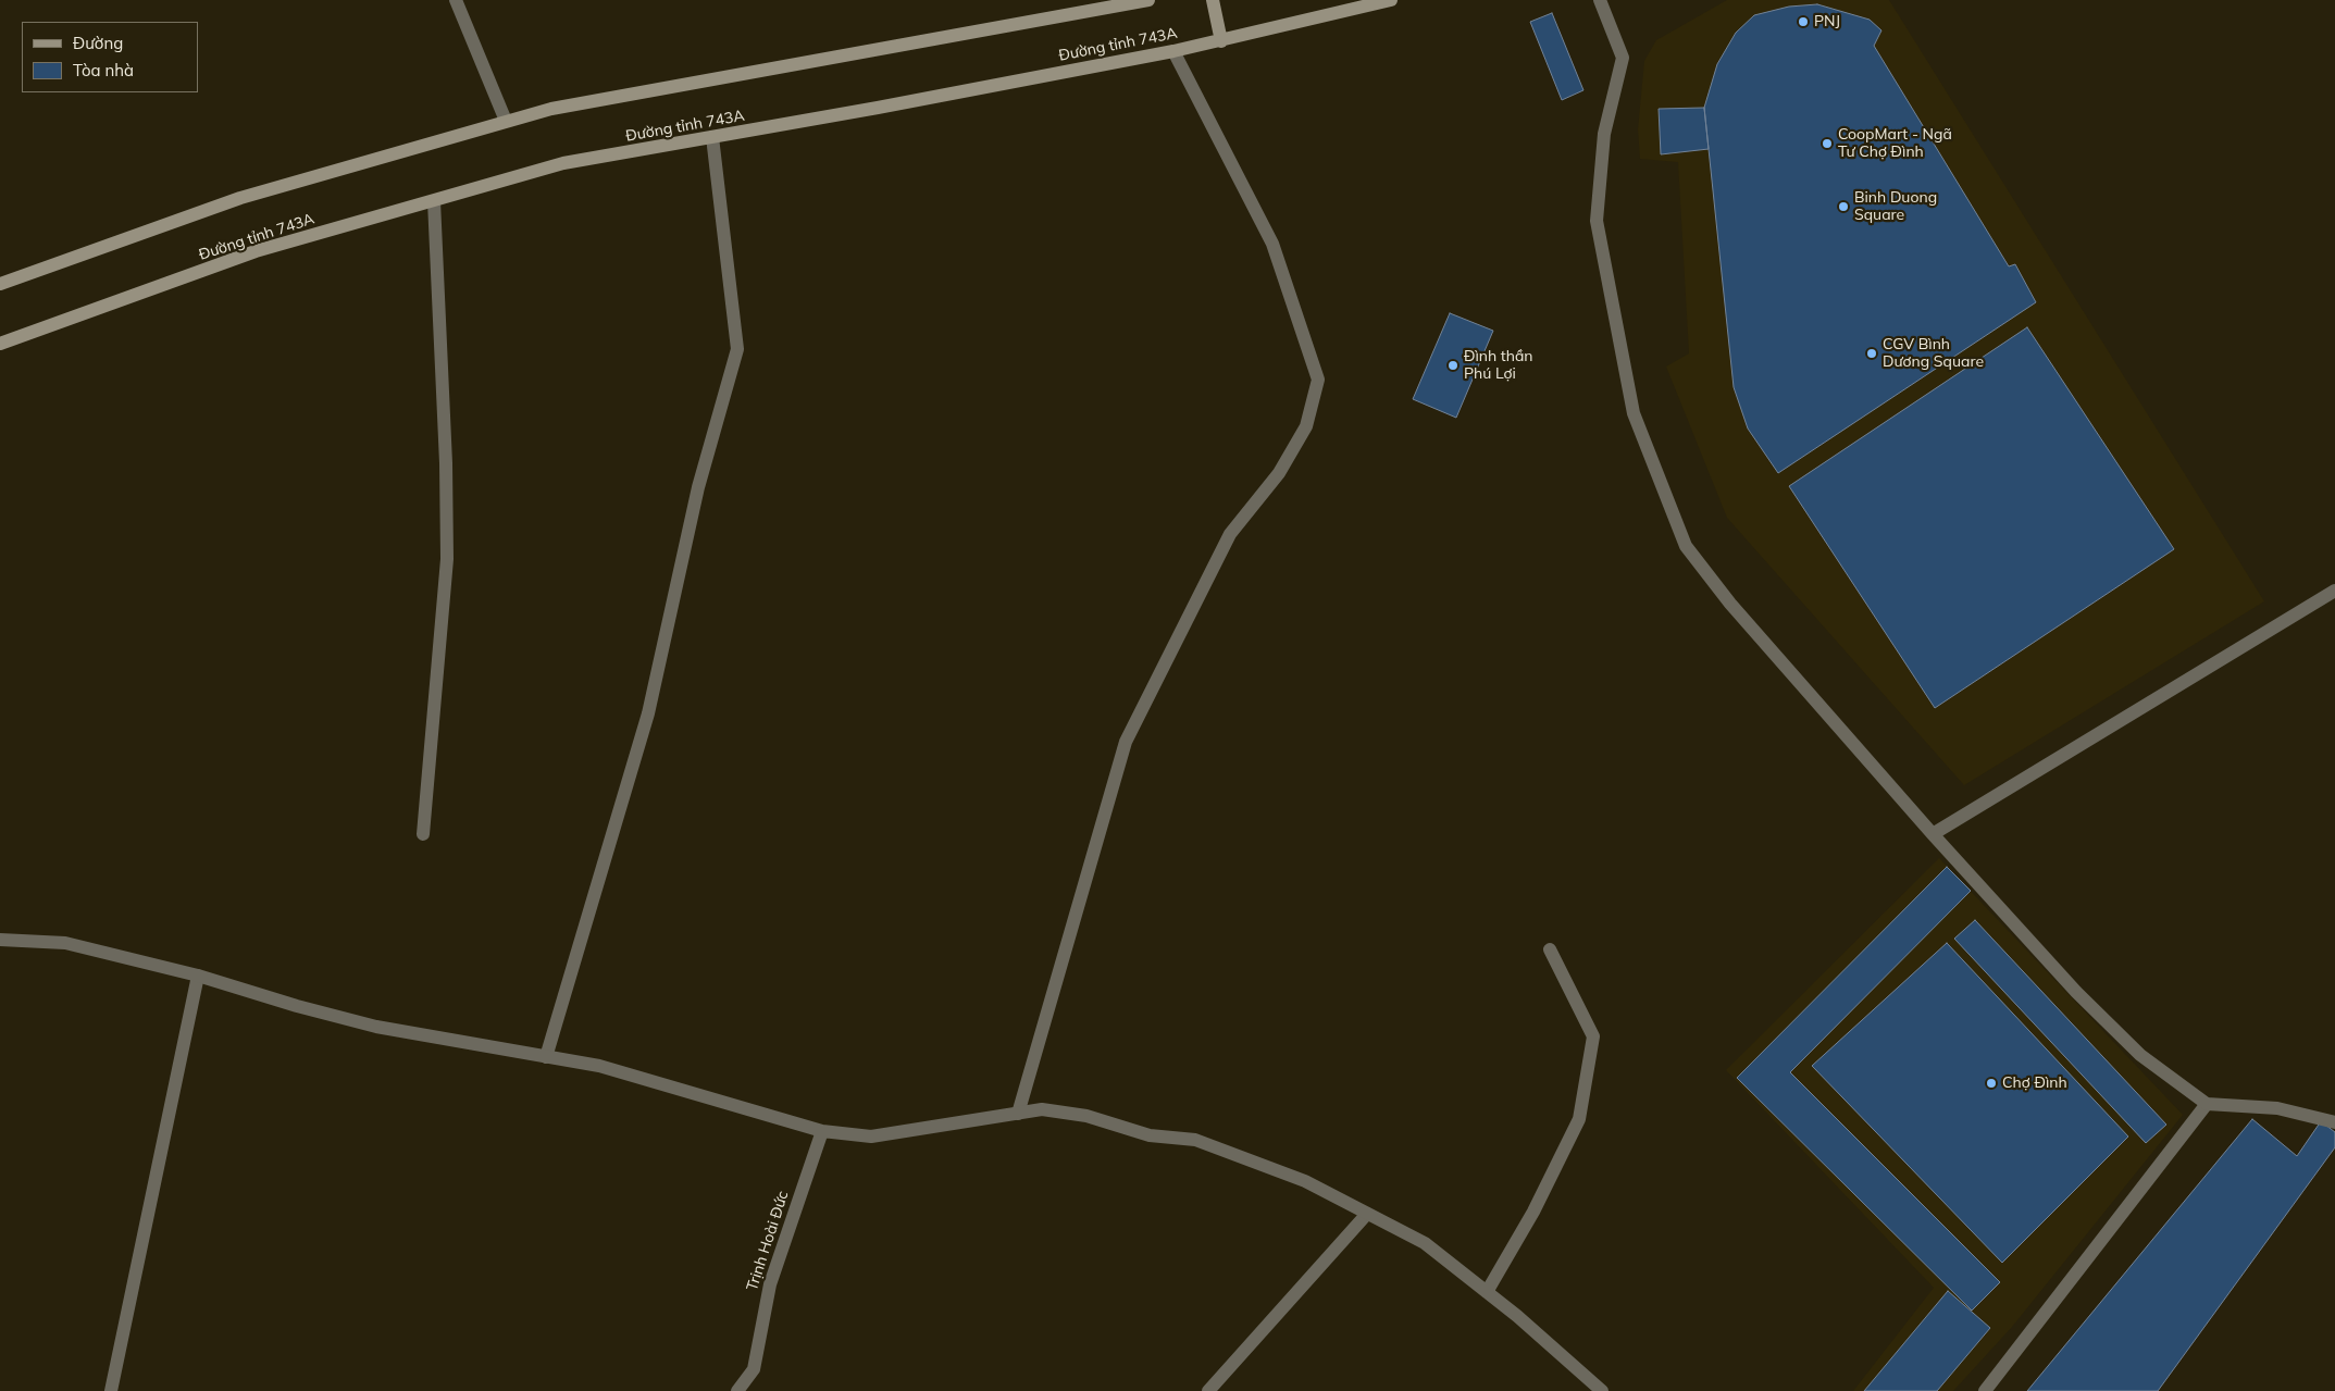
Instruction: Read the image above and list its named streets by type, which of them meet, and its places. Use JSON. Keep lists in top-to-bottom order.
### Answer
{
  "streets": {
    "main road": ["Đường tỉnh 743A"],
    "street": ["Trịnh Hoài Đức"]
  },
  "places": [
    "PNJ",
    "CoopMart - Ngã Tư Chợ Đình",
    "Binh Duong Square",
    "CGV Bình Dương Square",
    "Đình thần Phú Lợi",
    "Chợ Đình"
  ],
  "legend": ["Đường", "Tòa nhà"]
}
